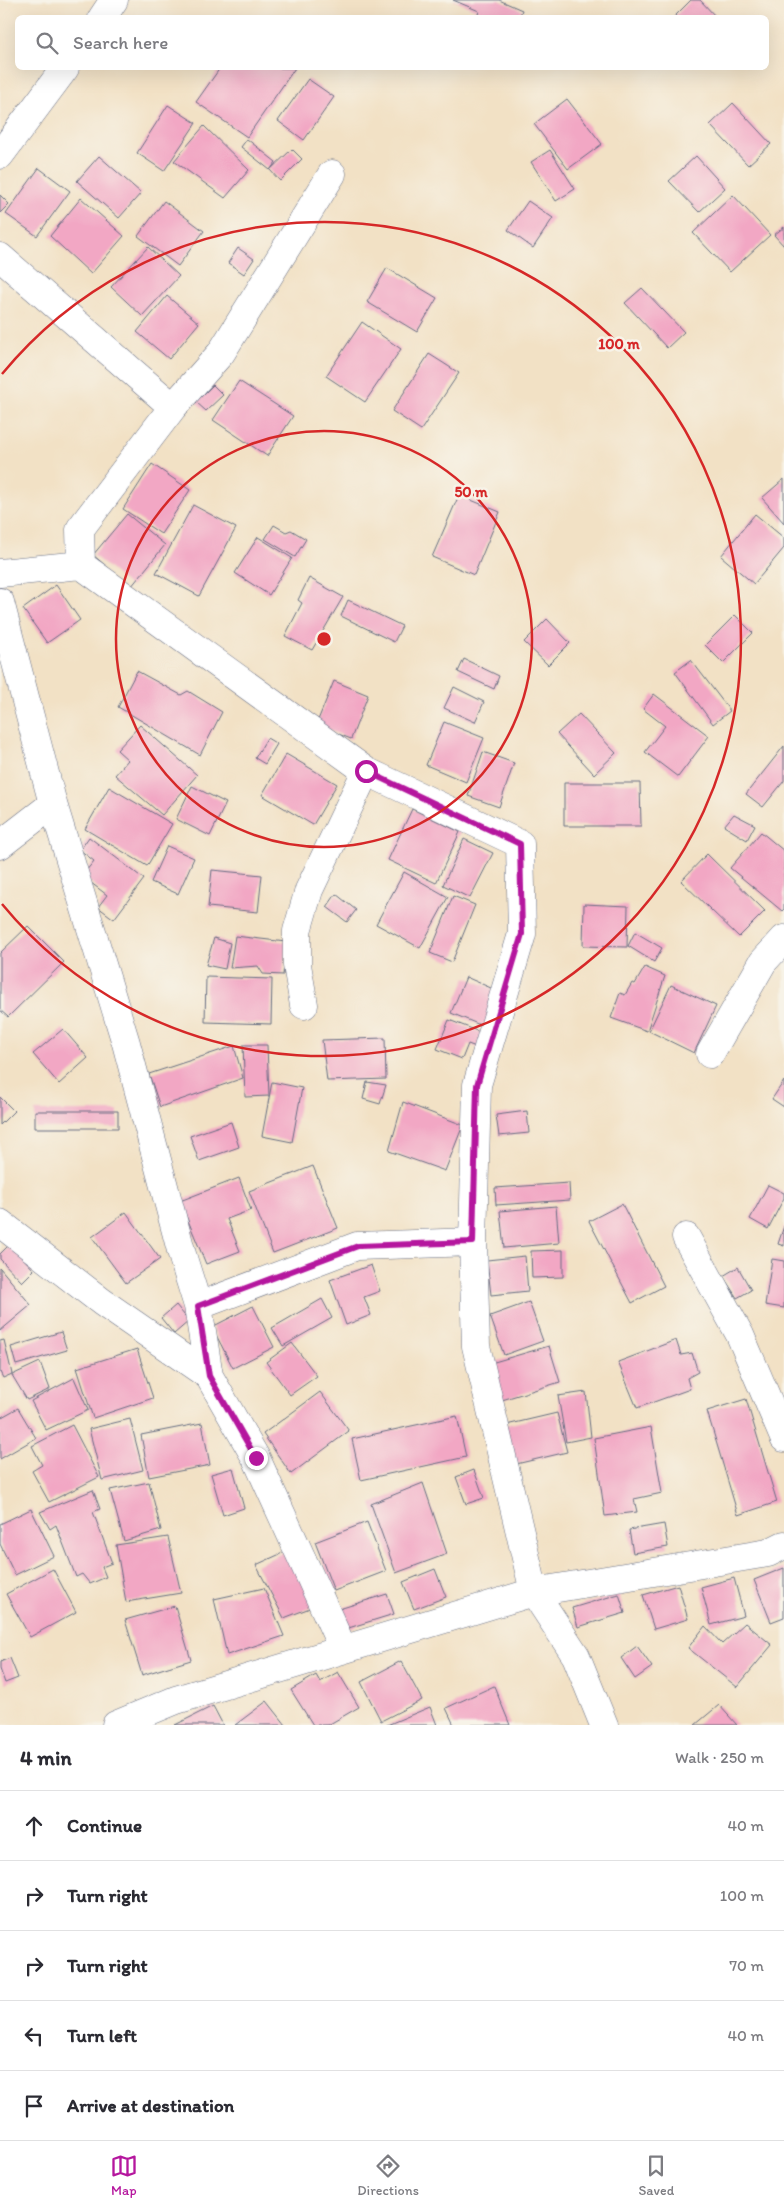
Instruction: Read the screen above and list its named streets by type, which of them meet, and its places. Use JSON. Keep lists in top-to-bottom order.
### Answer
{
  "page": {
    "search": "Search here",
    "heading": ["4 min", "Walk · 250 m"],
    "list": [
      ["Continue", "40 m"],
      ["Turn right", "100 m"],
      ["Turn right", "70 m"],
      ["Turn left", "40 m"],
      "Arrive at destination"
    ],
    "nav": ["Map", "Directions", "Saved"]
  },
  "rings": ["100 m", "50 m"]
}
